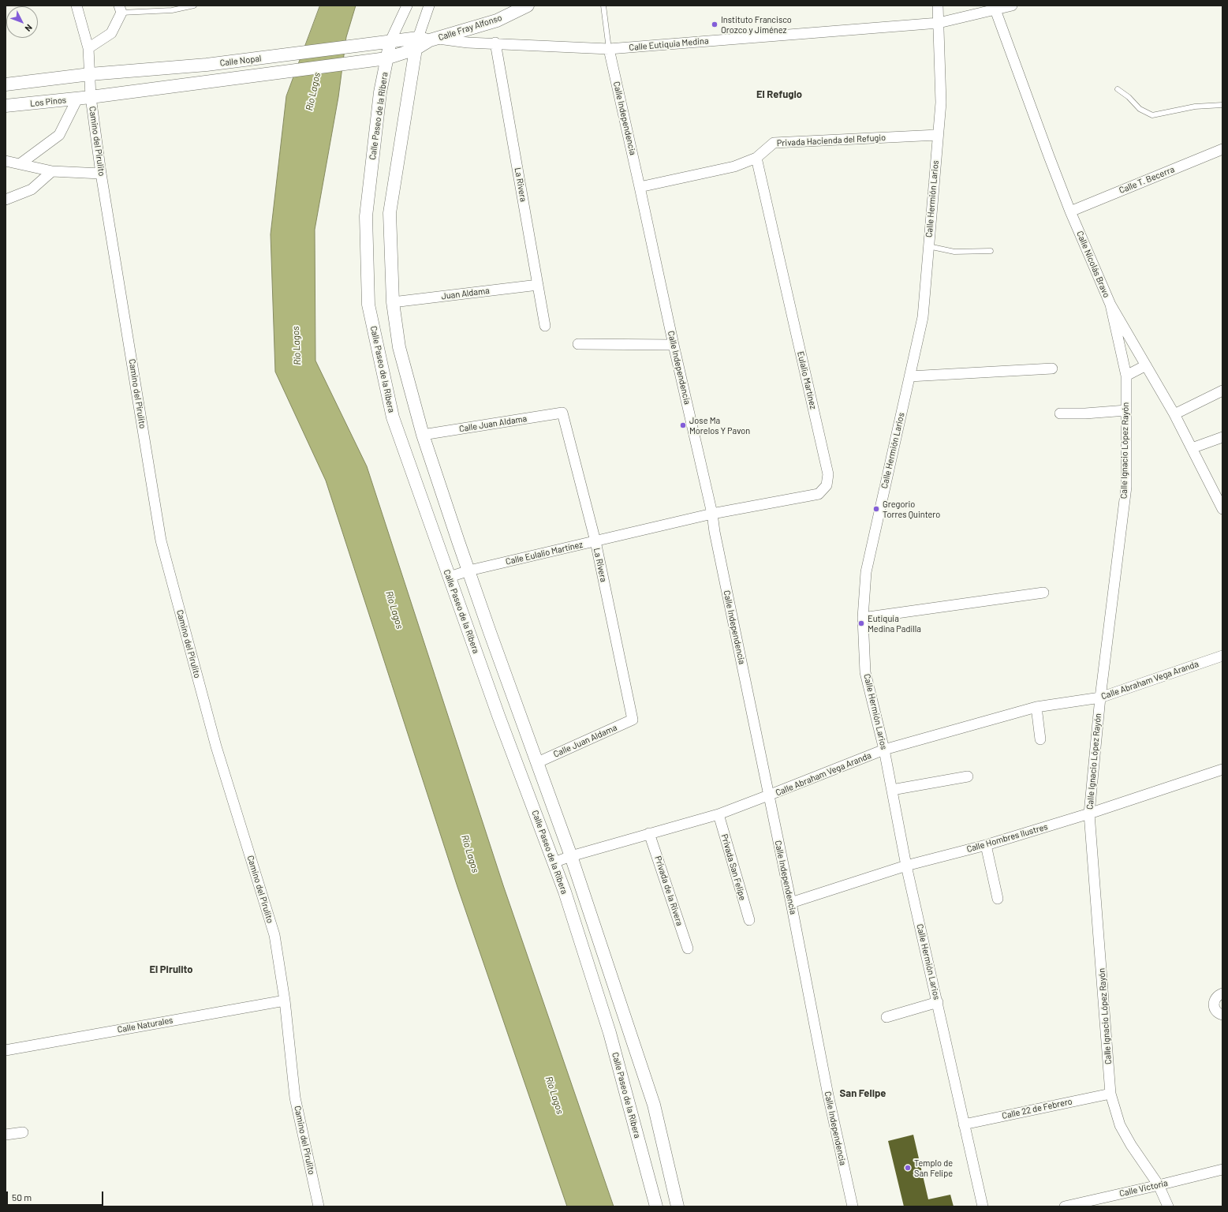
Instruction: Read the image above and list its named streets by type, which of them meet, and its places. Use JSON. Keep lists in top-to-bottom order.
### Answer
{
  "streets": {
    "street": [
      "Calle Fray Alfonso",
      "Calle Eutiquia Medina",
      "Calle Nopal",
      "Los Pinos",
      "Calle Paseo de la Ribera",
      "Calle Independencia",
      "Privada Hacienda del Refugio",
      "Camino del Pirulito",
      "Calle T. Becerra",
      "La Rivera",
      "Calle Hermión Larios",
      "Calle Nicolás Bravo",
      "Juan Aldama",
      "Eulalio Martínez",
      "Calle Juan Aldama",
      "Calle Ignacio López Rayón",
      "Calle Eulalio Martínez",
      "Calle Abraham Vega Aranda",
      "Calle Hombres Ilustres",
      "Privada San Felipe",
      "Privada de la Rivera",
      "Calle Naturales",
      "Calle 22 de Febrero",
      "Calle Victoria"
    ]
  },
  "crossings": [
    ["Calle Fray Alfonso", "Calle Eutiquia Medina"],
    ["Calle Fray Alfonso", "Calle Nopal"],
    ["Calle Fray Alfonso", "Calle Paseo de la Ribera"],
    ["Calle Eutiquia Medina", "Calle Paseo de la Ribera"],
    ["Calle Eutiquia Medina", "Calle Independencia"],
    ["Calle Eutiquia Medina", "La Rivera"],
    ["Calle Eutiquia Medina", "Calle Hermión Larios"],
    ["Calle Eutiquia Medina", "Calle Nicolás Bravo"],
    ["Calle Nopal", "Los Pinos"],
    ["Calle Nopal", "Calle Paseo de la Ribera"],
    ["Calle Nopal", "Camino del Pirulito"],
    ["Los Pinos", "Camino del Pirulito"],
    ["Calle Paseo de la Ribera", "Juan Aldama"],
    ["Calle Paseo de la Ribera", "Calle Juan Aldama"],
    ["Calle Paseo de la Ribera", "Calle Eulalio Martínez"],
    ["Calle Paseo de la Ribera", "Calle Abraham Vega Aranda"],
    ["Calle Independencia", "Privada Hacienda del Refugio"],
    ["Calle Independencia", "Eulalio Martínez"],
    ["Calle Independencia", "Calle Eulalio Martínez"],
    ["Calle Independencia", "Calle Abraham Vega Aranda"],
    ["Calle Independencia", "Calle Hombres Ilustres"],
    ["Privada Hacienda del Refugio", "Calle Hermión Larios"],
    ["Privada Hacienda del Refugio", "Eulalio Martínez"],
    ["Camino del Pirulito", "Calle Naturales"],
    ["Calle T. Becerra", "Calle Nicolás Bravo"],
    ["La Rivera", "Juan Aldama"],
    ["La Rivera", "Calle Juan Aldama"],
    ["La Rivera", "Calle Eulalio Martínez"],
    ["Calle Hermión Larios", "Calle Abraham Vega Aranda"],
    ["Calle Hermión Larios", "Calle Hombres Ilustres"],
    ["Calle Hermión Larios", "Calle 22 de Febrero"],
    ["Calle Nicolás Bravo", "Calle Ignacio López Rayón"],
    ["Eulalio Martínez", "Calle Eulalio Martínez"],
    ["Calle Ignacio López Rayón", "Calle Abraham Vega Aranda"],
    ["Calle Ignacio López Rayón", "Calle Hombres Ilustres"],
    ["Calle Ignacio López Rayón", "Calle 22 de Febrero"],
    ["Calle Ignacio López Rayón", "Calle Victoria"],
    ["Calle Abraham Vega Aranda", "Privada San Felipe"],
    ["Calle Abraham Vega Aranda", "Privada de la Rivera"]
  ],
  "districts": ["El Refugio", "El Pirulito", "San Felipe"],
  "water": ["Río Lagos"],
  "places": [
    "Instituto Francisco Orozco y Jiménez",
    "Jose Ma Morelos Y Pavon",
    "Gregorio Torres Quintero",
    "Eutiquia Medina Padilla",
    "Templo de San Felipe"
  ],
  "scale_bar": "50 m",
  "north": "bottom right"
}
